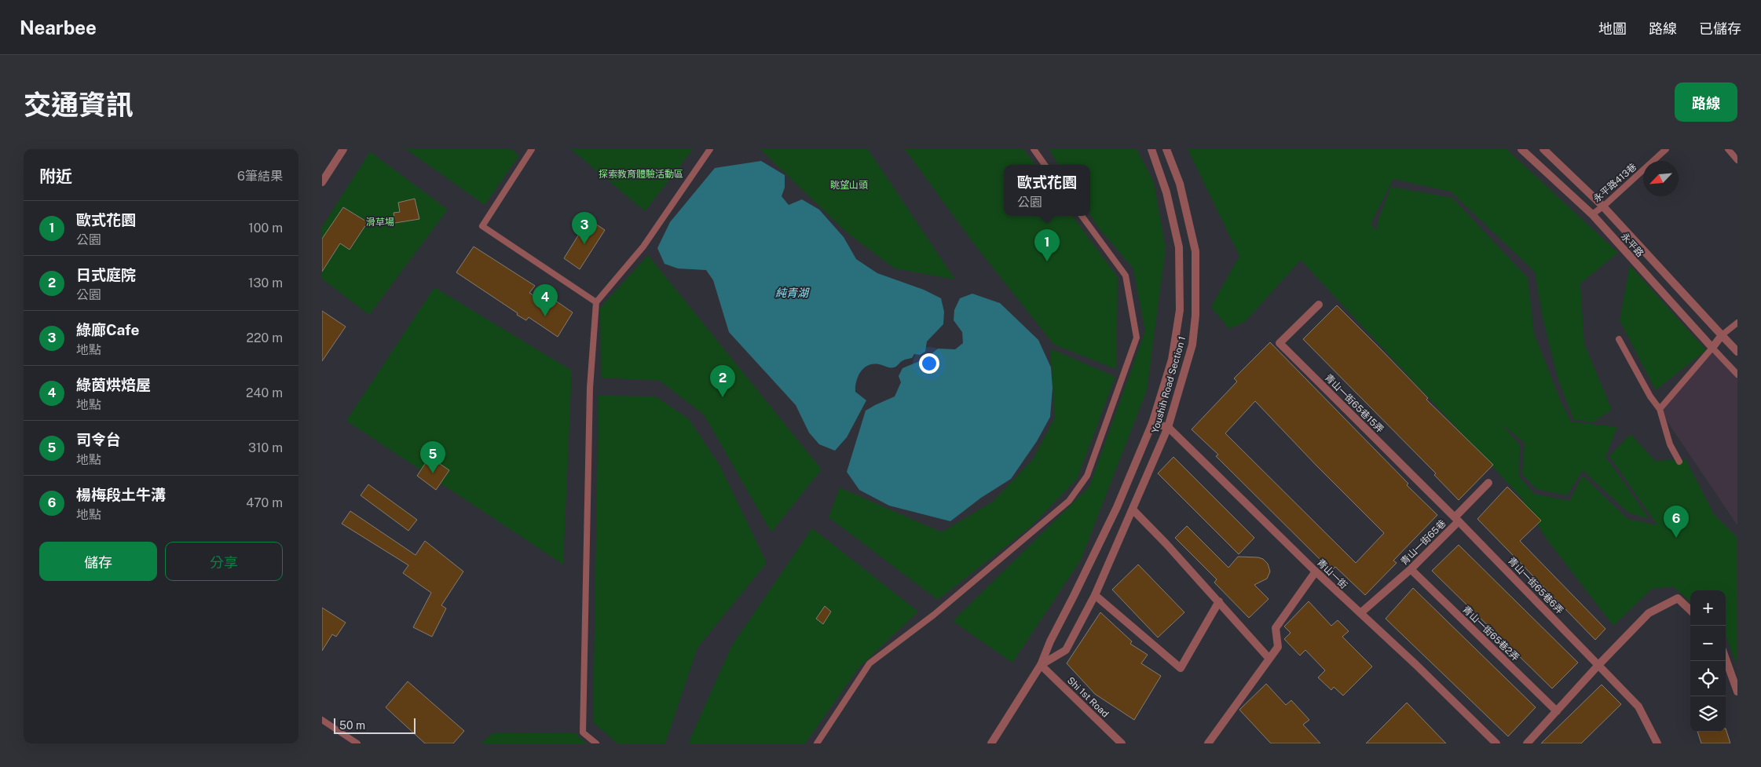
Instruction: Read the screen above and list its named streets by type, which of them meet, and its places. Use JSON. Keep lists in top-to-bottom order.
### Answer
{
  "streets": {
    "street": [
      "永平路",
      "Youshih Road Section 1",
      "青山一街65巷15弄",
      "青山一街65巷",
      "青山一街",
      "青山一街65巷6弄",
      "青山一街65巷2弄",
      "Shi 1st Road"
    ],
    "lane": ["永平路413巷"]
  },
  "crossings": [
    ["永平路413巷", "永平路"],
    ["Youshih Road Section 1", "青山一街"],
    ["Youshih Road Section 1", "Shi 1st Road"],
    ["青山一街65巷15弄", "青山一街65巷"],
    ["青山一街65巷15弄", "青山一街65巷6弄"],
    ["青山一街65巷", "青山一街"],
    ["青山一街65巷", "青山一街65巷6弄"],
    ["青山一街65巷", "青山一街65巷2弄"]
  ],
  "water": ["純青湖"],
  "parks": ["探索教育體驗活動區", "眺望山頭", "滑草場"],
  "scale_bar": "50 m",
  "north": "bottom left",
  "page": {
    "header": "Nearbee",
    "nav": ["地圖", "路線", "已儲存"],
    "title": "交通資訊",
    "buttons": [
      "路線",
      ["儲存", "分享"]
    ],
    "heading": ["附近", "6筆結果"],
    "popup": ["歐式花園", "公園"],
    "list": [
      {
        "mark": "1",
        "name": "歐式花園",
        "note": "公園",
        "value": "100 m"
      },
      {
        "mark": "2",
        "name": "日式庭院",
        "note": "公園",
        "value": "130 m"
      },
      {
        "mark": "3",
        "name": "綠廊Cafe",
        "note": "地點",
        "value": "220 m"
      },
      {
        "mark": "4",
        "name": "綠茵烘焙屋",
        "note": "地點",
        "value": "240 m"
      },
      {
        "mark": "5",
        "name": "司令台",
        "note": "地點",
        "value": "310 m"
      },
      {
        "mark": "6",
        "name": "楊梅段土牛溝",
        "note": "地點",
        "value": "470 m"
      }
    ],
    "pins": [
      "3",
      "1",
      "4",
      "2",
      "5",
      "6"
    ],
    "map_buttons": ["+", "−"],
    "scale": "50 m"
  }
}
